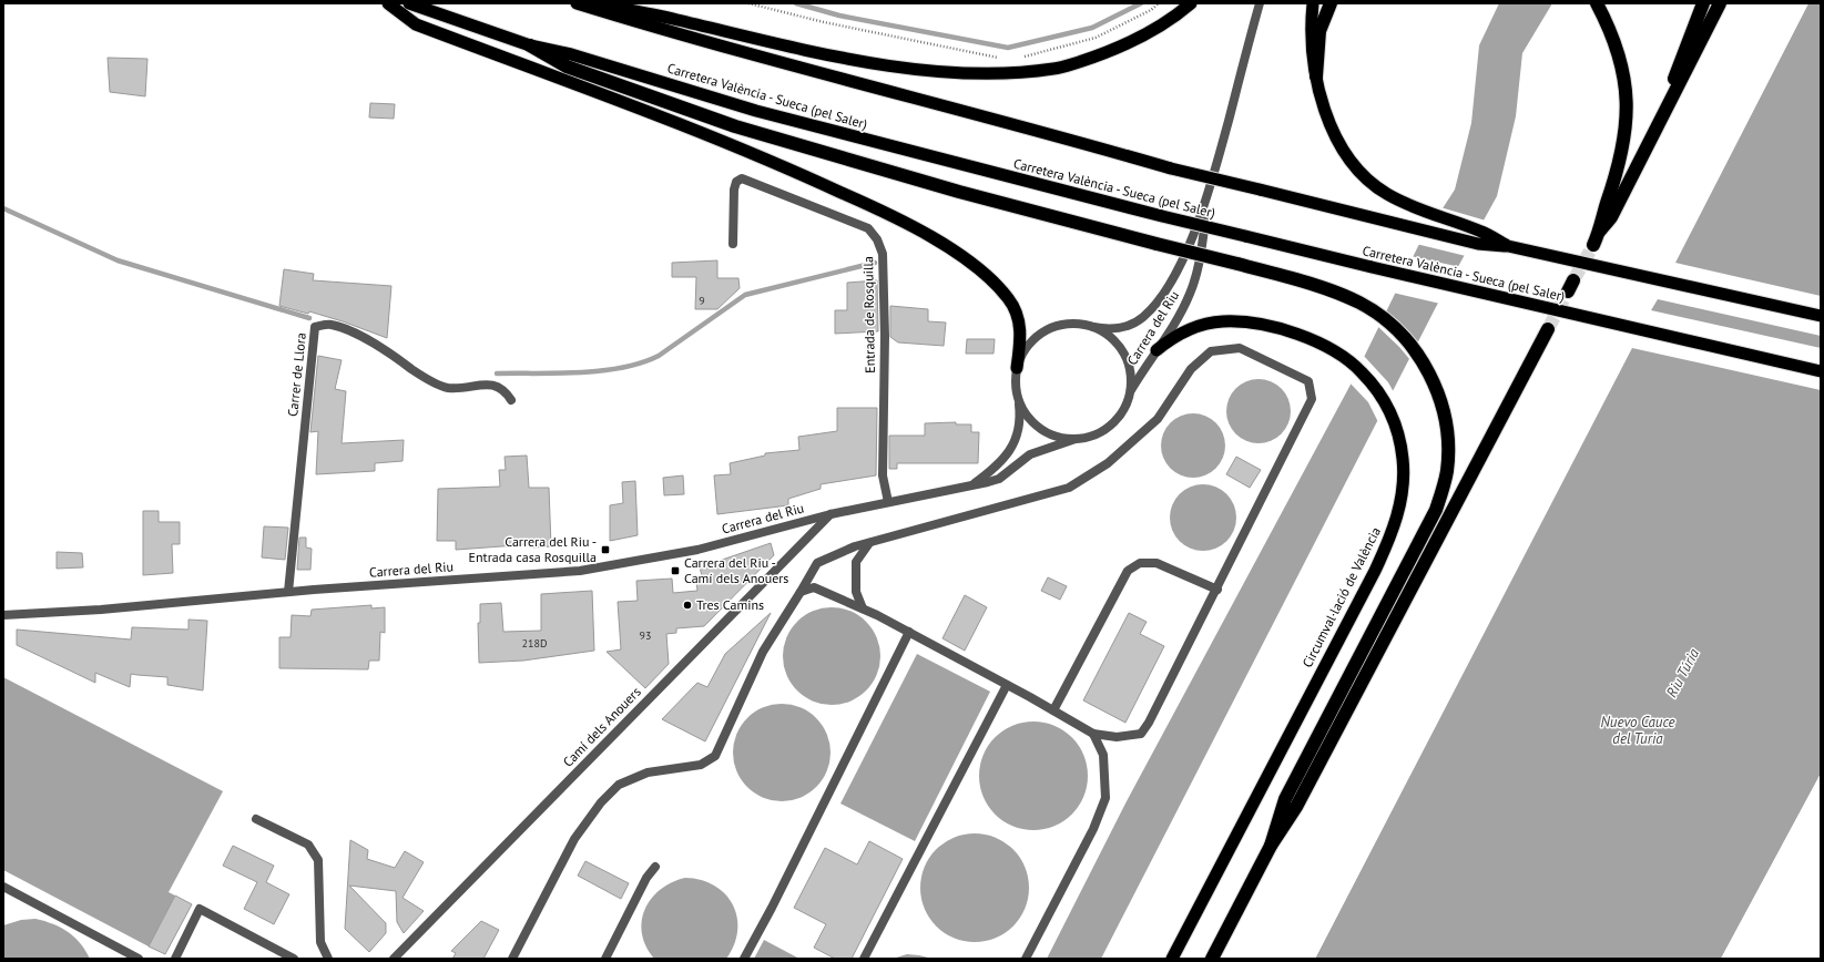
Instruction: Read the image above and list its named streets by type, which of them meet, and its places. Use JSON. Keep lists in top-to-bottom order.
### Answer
{
  "streets": {
    "highway": ["Carretera València - Sueca (pel Saler)", "Circumval·lació de València"],
    "street": [
      "Entrada de Rosquilla",
      "Carrera del Riu",
      "Carrer de Llora",
      "Camí dels Anouers"
    ]
  },
  "crossings": [
    ["Entrada de Rosquilla", "Carrera del Riu"],
    ["Carrera del Riu", "Carrer de Llora"],
    ["Carrera del Riu", "Circumval·lació de València"],
    ["Carrera del Riu", "Camí dels Anouers"]
  ],
  "water": ["Riu Túria", "Nuevo Cauce del Turia"],
  "places": {
    "transit": ["Carrera del Riu - Entrada casa Rosquilla", "Carrera del Riu - Camí dels Anouers"],
    "other": ["Tres Camins"]
  },
  "house_numbers": ["9", "93", "218D"]
}
